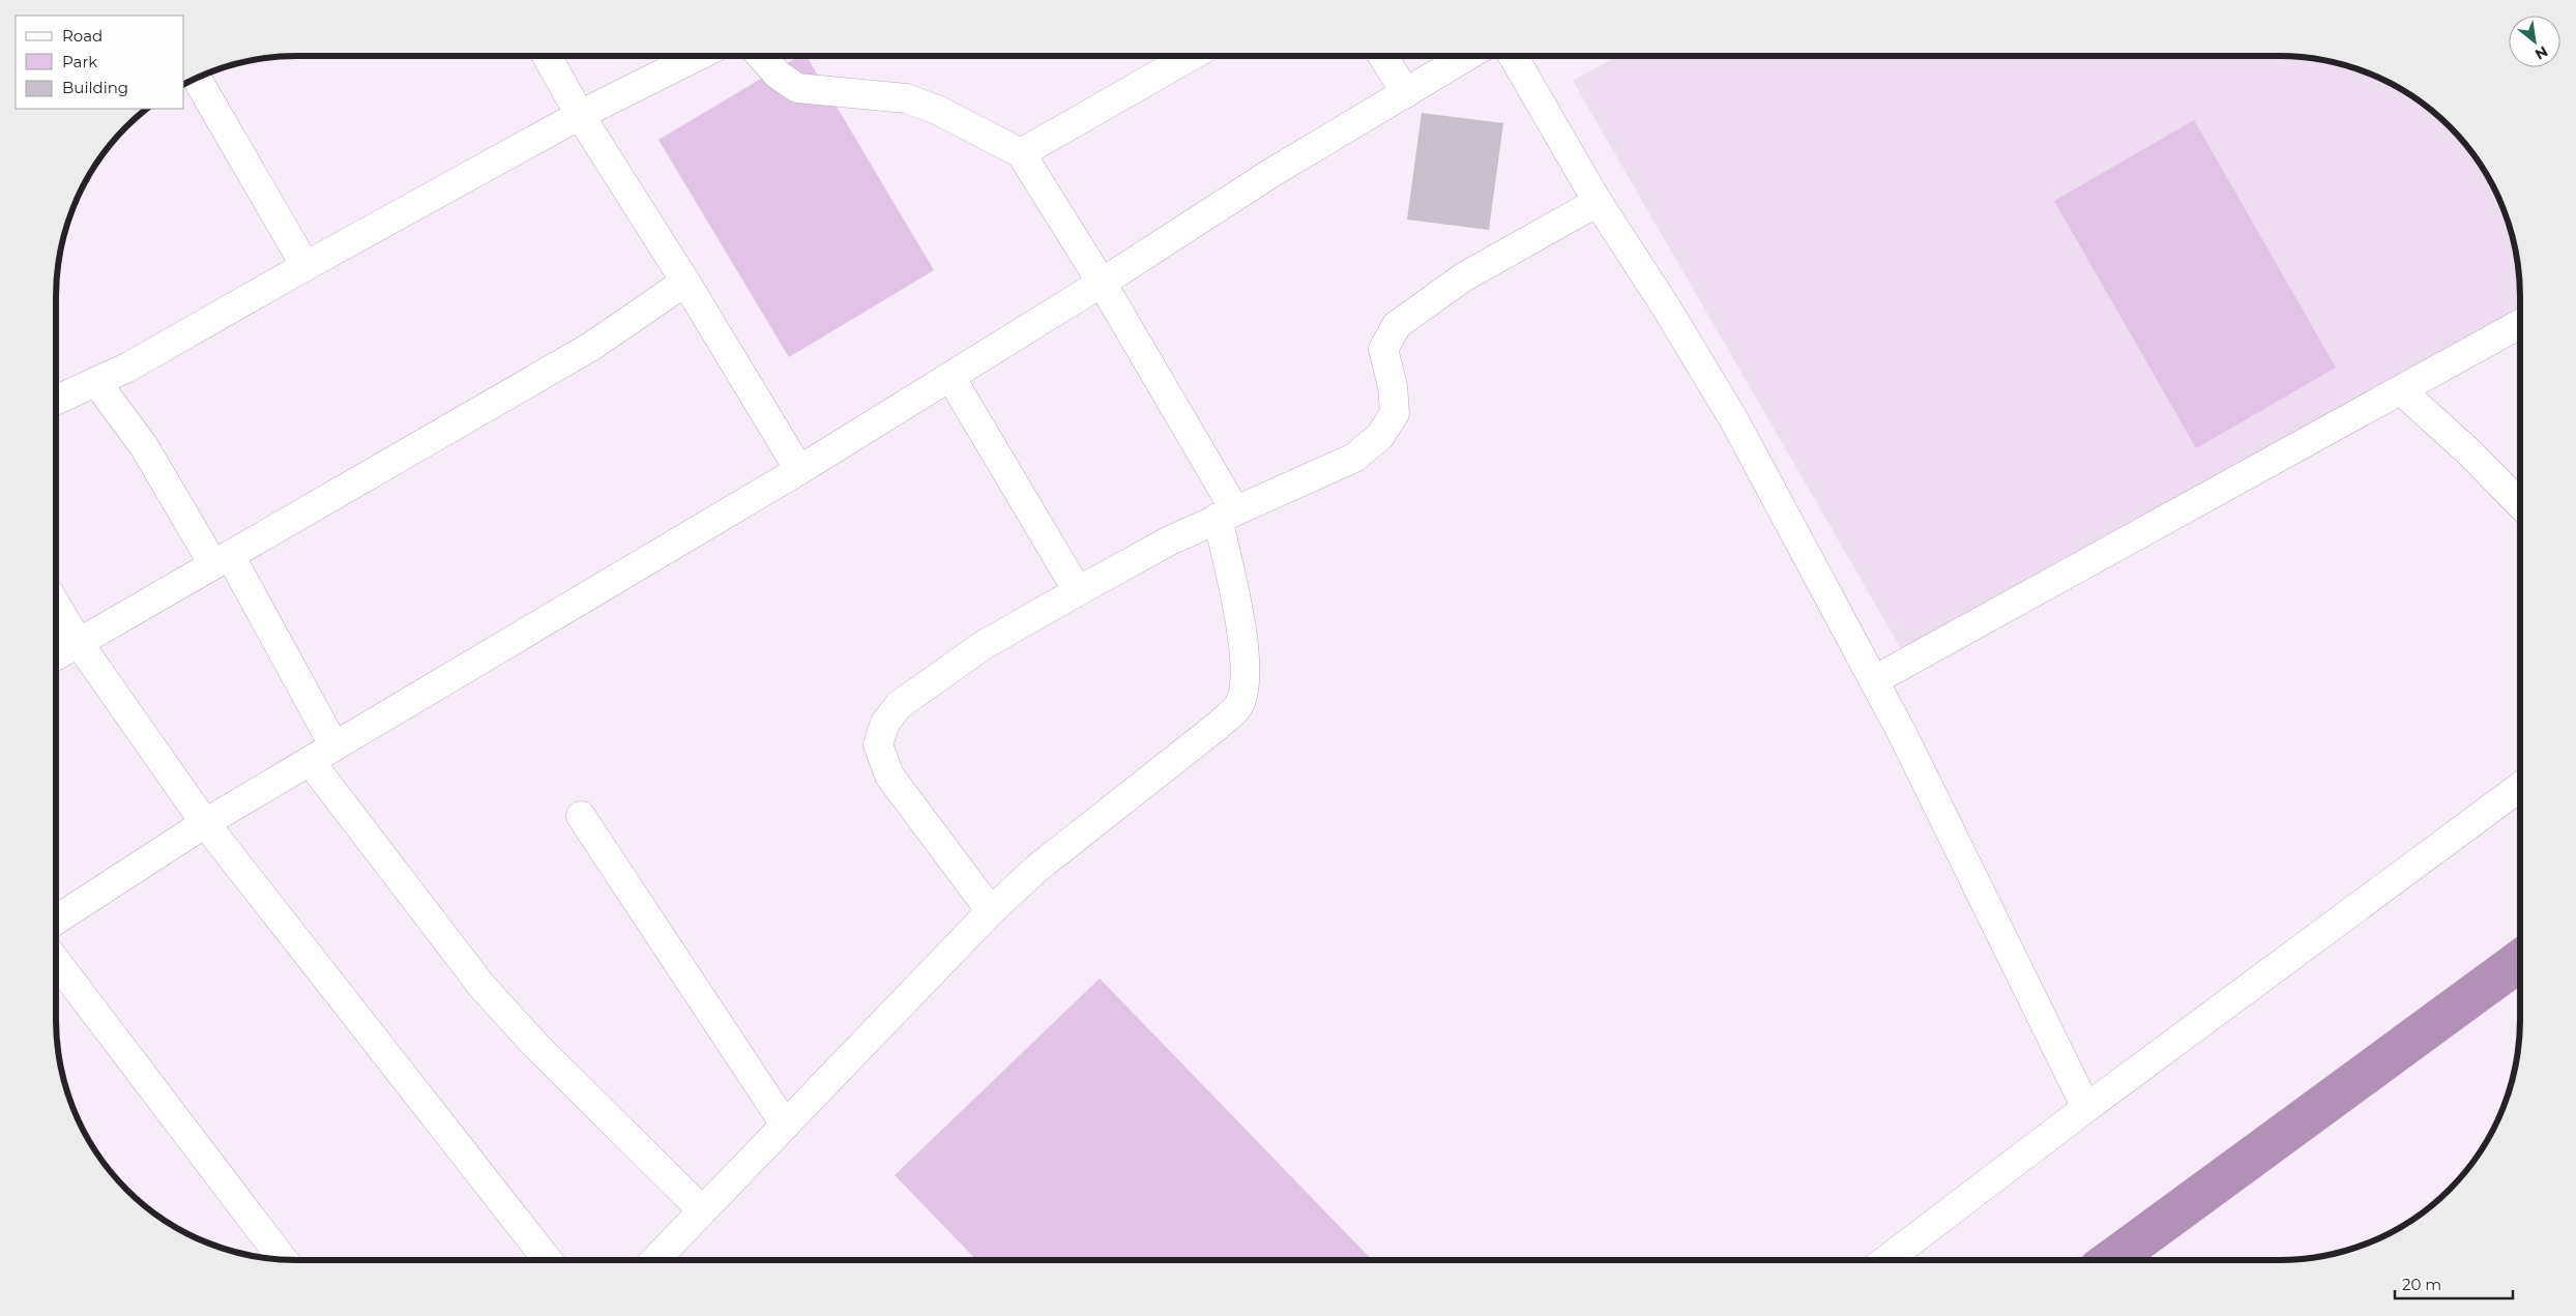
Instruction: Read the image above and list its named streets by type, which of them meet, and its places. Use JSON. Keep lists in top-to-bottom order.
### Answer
{
  "legend": ["Road", "Park", "Building"],
  "scale_bar": "20 m",
  "north": "bottom right"
}
